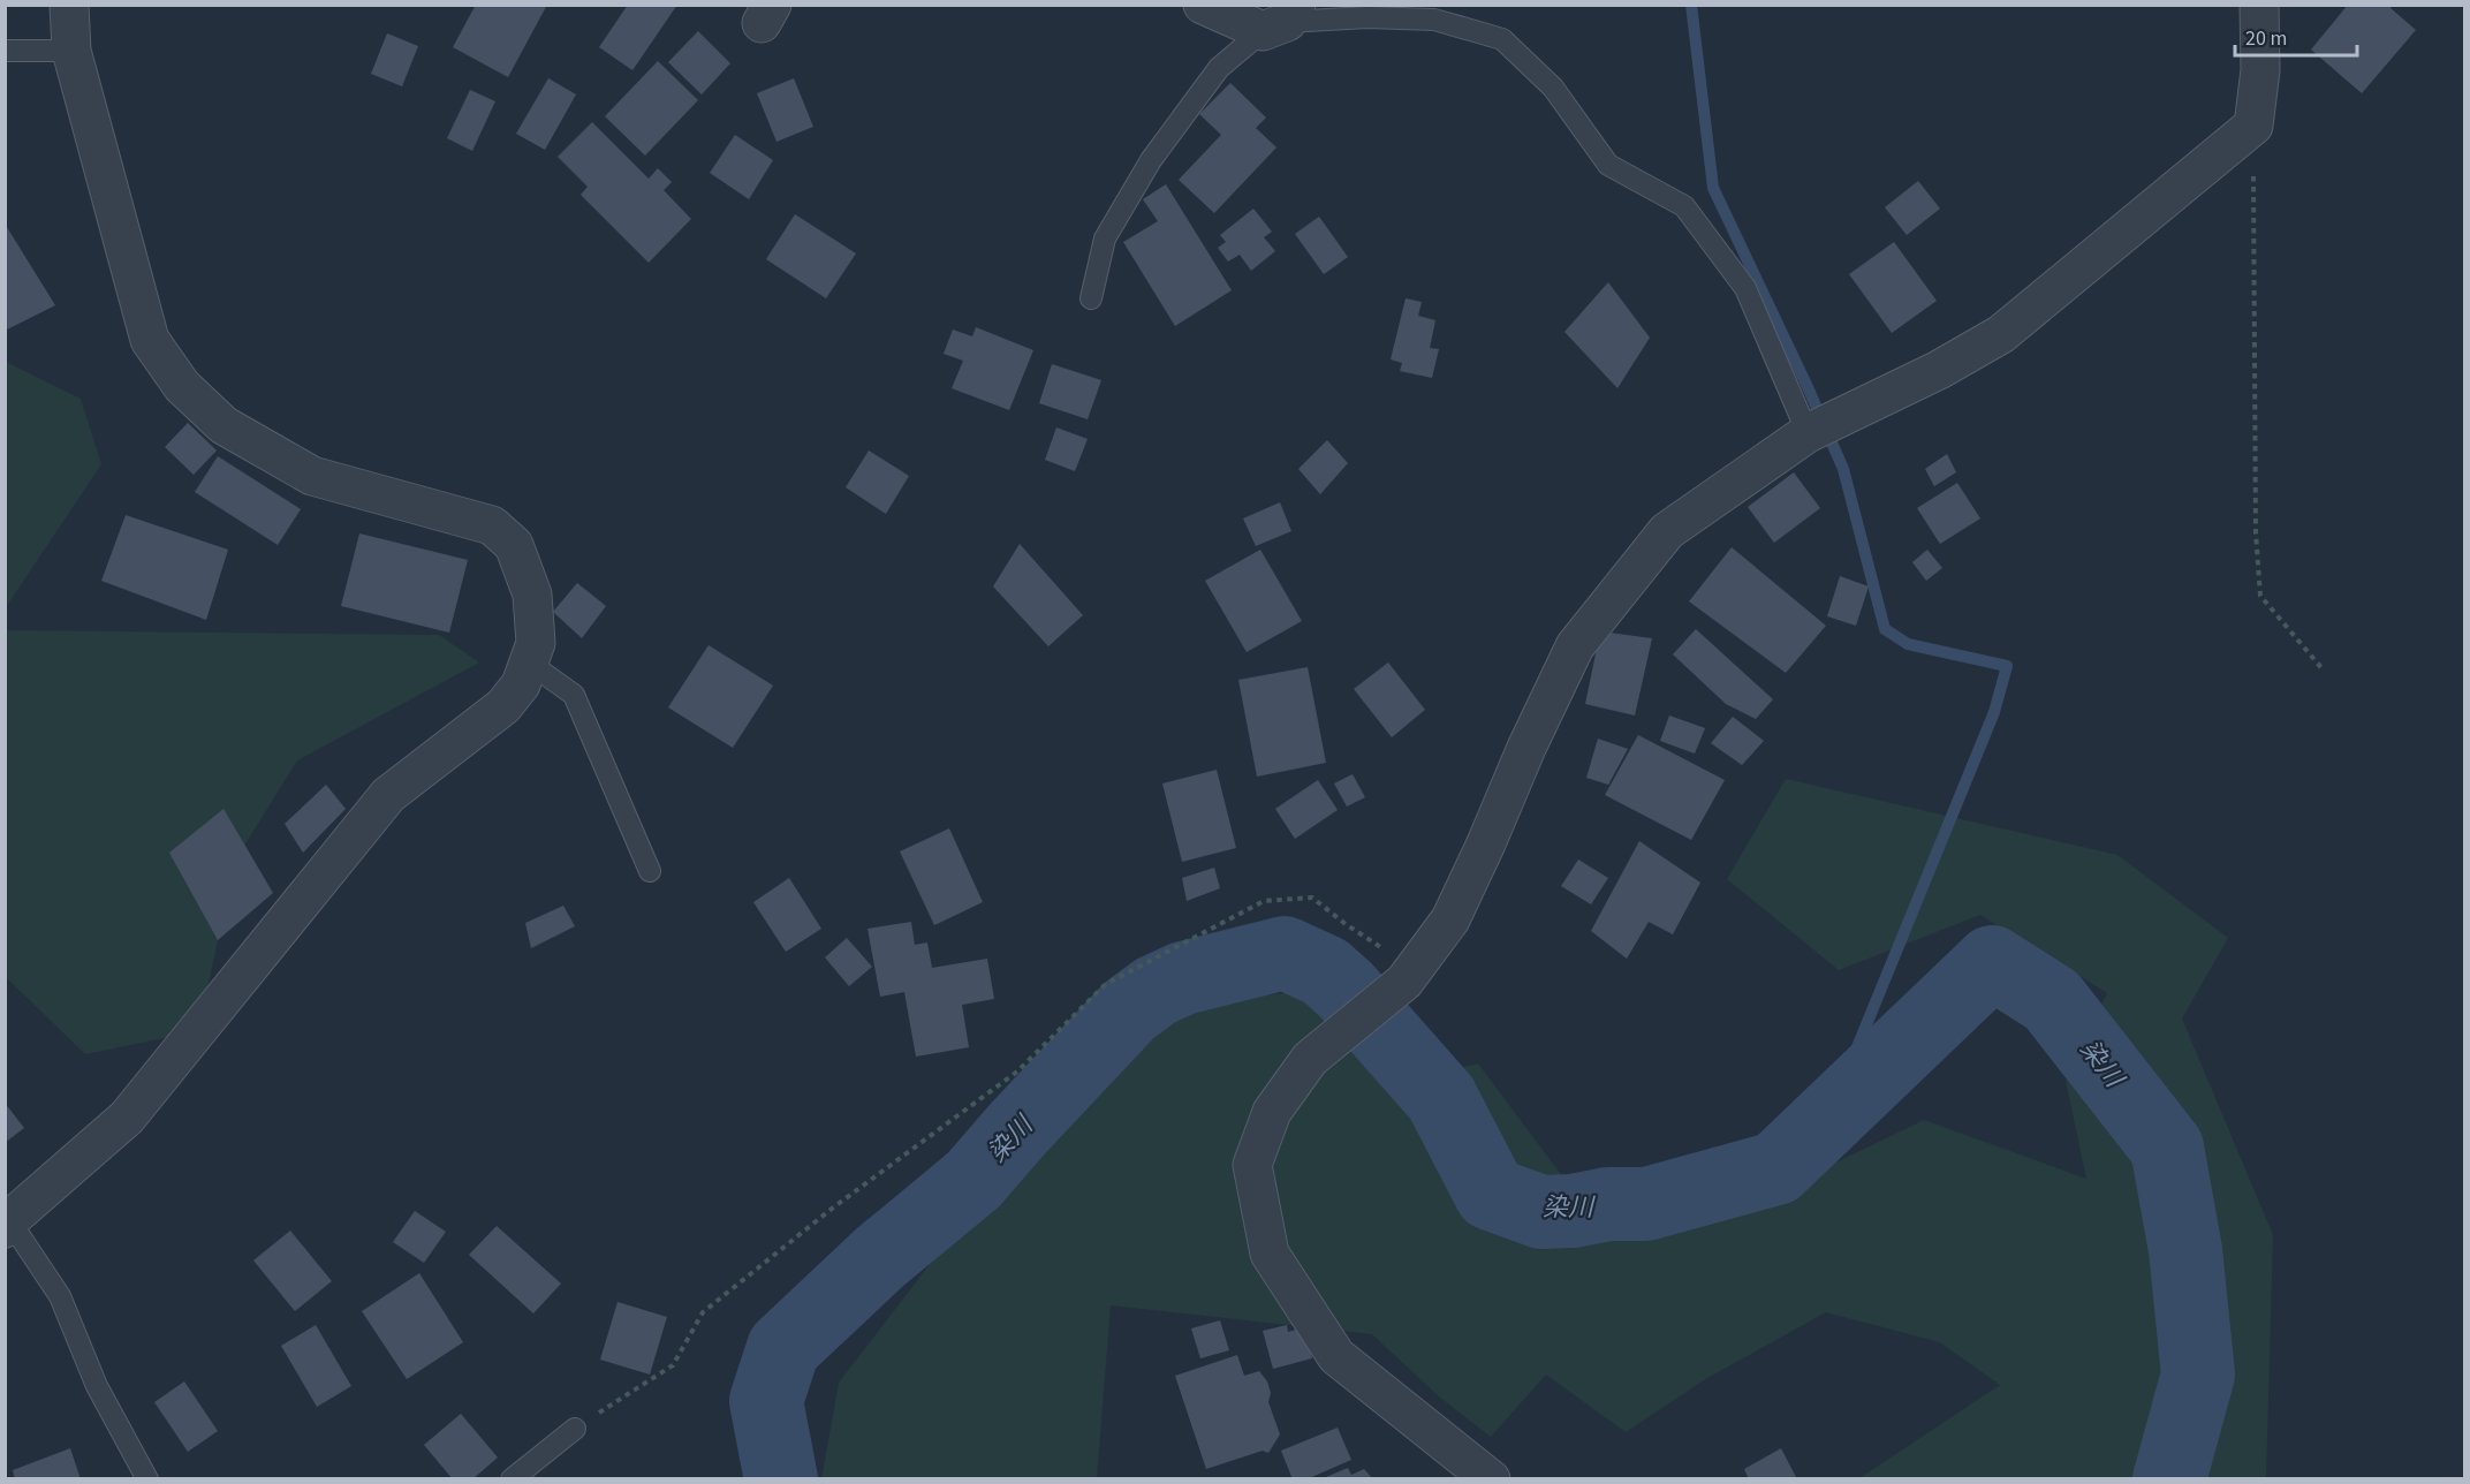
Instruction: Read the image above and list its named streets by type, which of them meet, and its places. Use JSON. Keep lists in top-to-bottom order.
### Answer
{
  "water": ["染川"],
  "scale_bar": "20 m"
}
